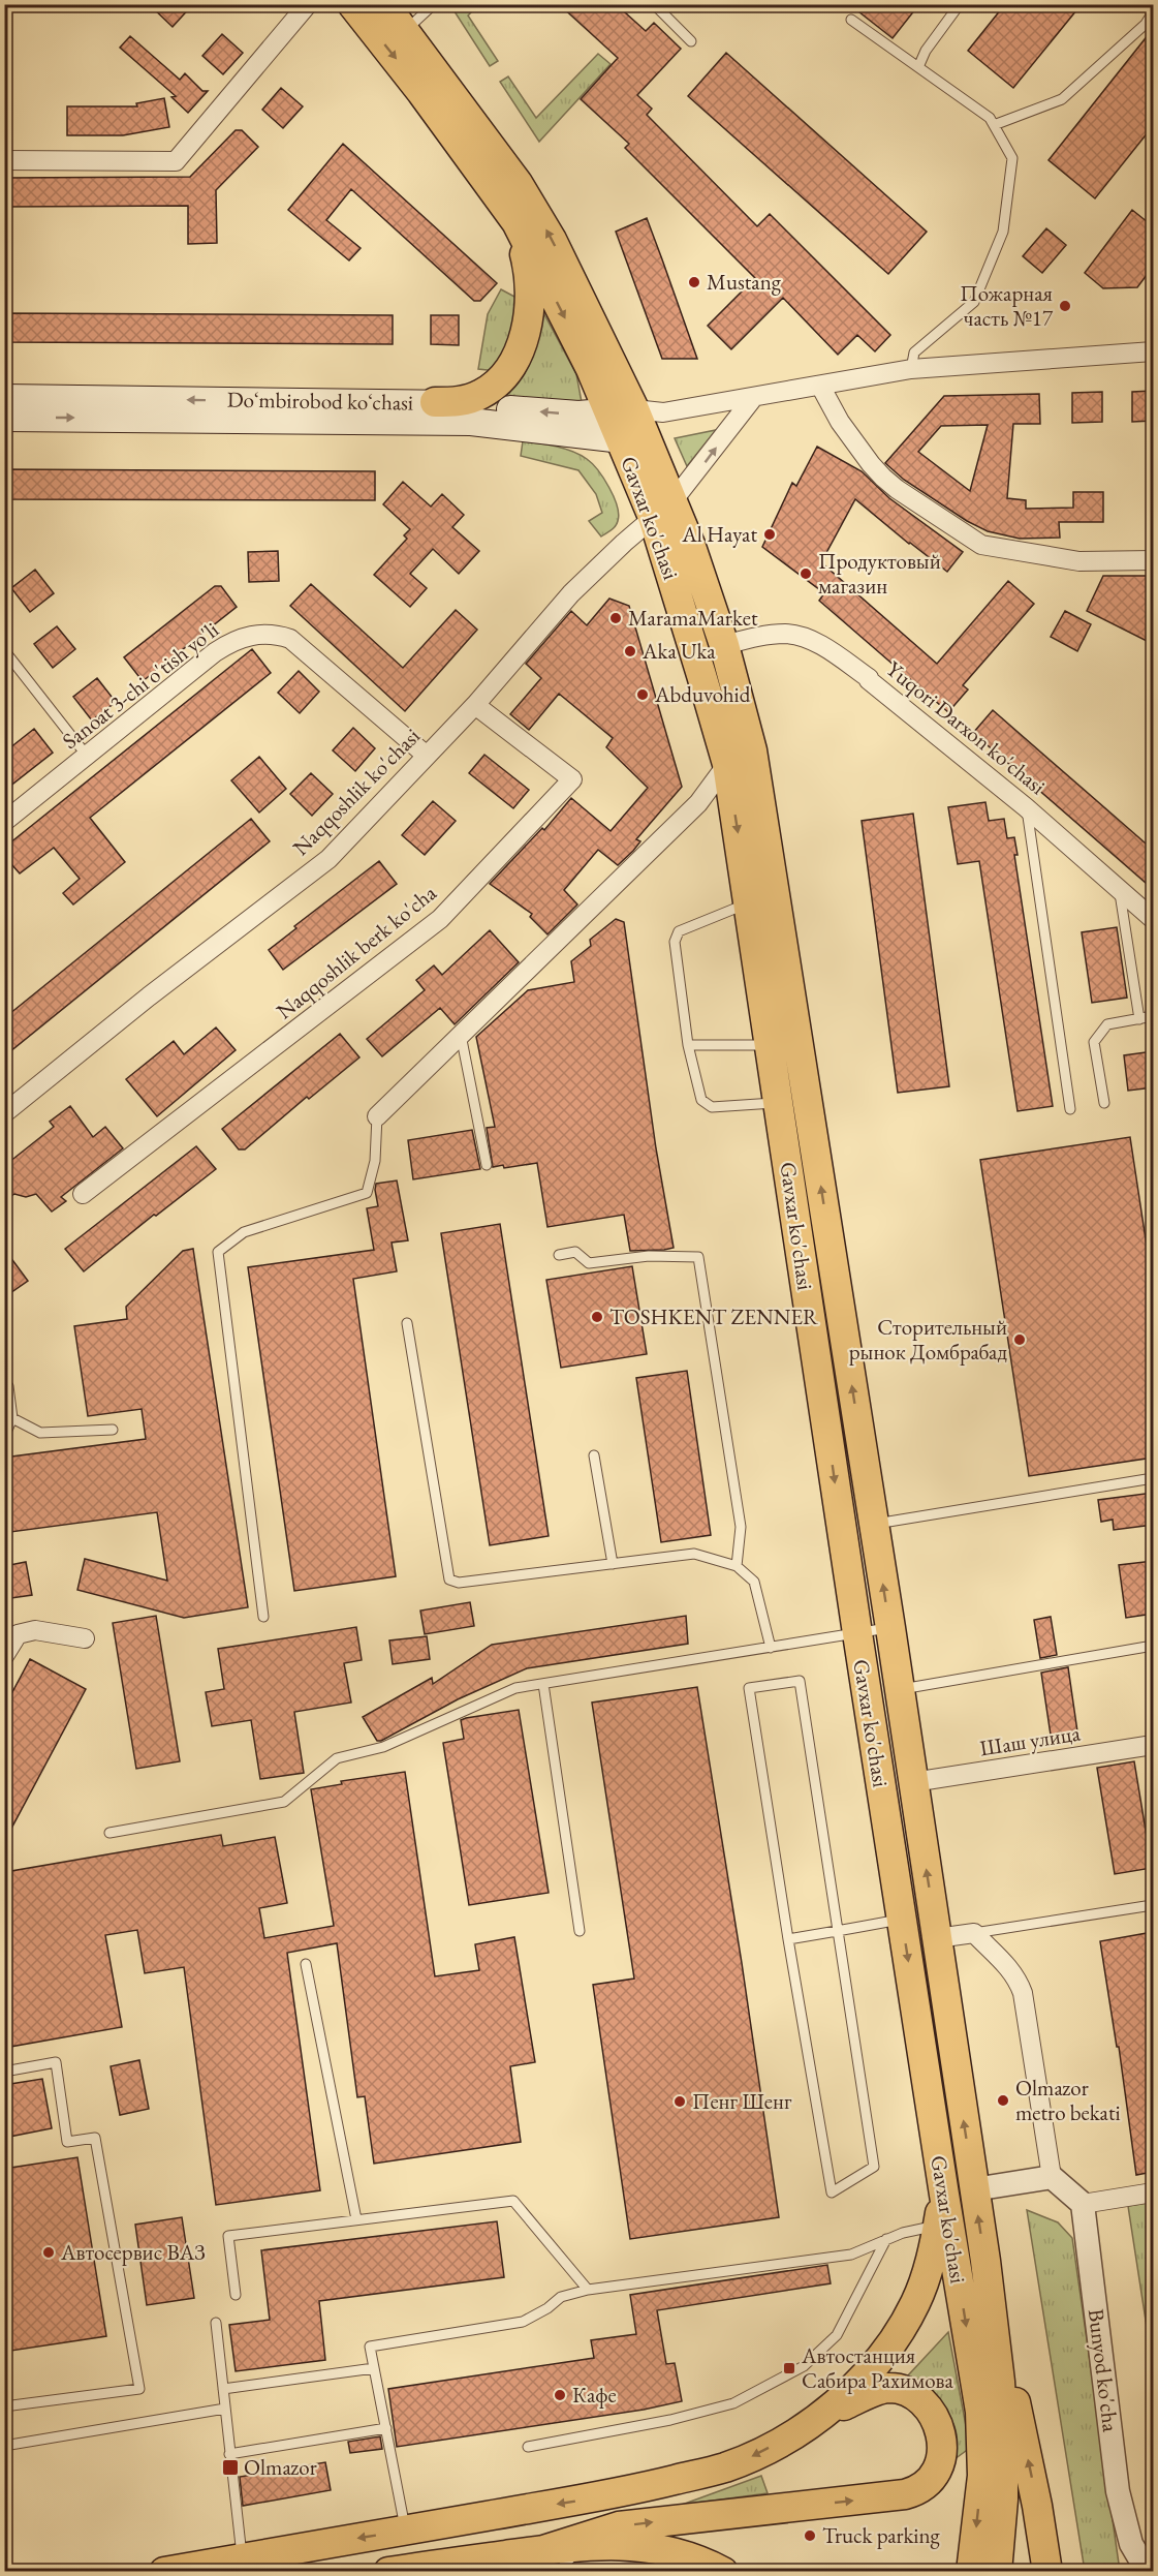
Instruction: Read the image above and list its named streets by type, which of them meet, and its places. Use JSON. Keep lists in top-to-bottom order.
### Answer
{
  "streets": {
    "main road": ["Doʻmbirobod koʻchasi", "Gavxar ko'chasi"],
    "street": [
      "Sanoat 3-chi o'tish yo'li",
      "Yuqori Darxon ko'chasi",
      "Naqqoshlik ko'chasi",
      "Naqqoshlik berk ko'cha",
      "Шаш улица",
      "Bunyod ko'cha"
    ]
  },
  "crossings": [
    ["Doʻmbirobod koʻchasi", "Gavxar ko'chasi"],
    ["Gavxar ko'chasi", "Yuqori Darxon ko'chasi"],
    ["Gavxar ko'chasi", "Naqqoshlik ko'chasi"],
    ["Gavxar ko'chasi", "Шаш улица"],
    ["Sanoat 3-chi o'tish yo'li", "Naqqoshlik ko'chasi"],
    ["Naqqoshlik ko'chasi", "Naqqoshlik berk ko'cha"]
  ],
  "places": {
    "other": [
      "Mustang",
      "Пожарная часть №17",
      "Al Hayat",
      "Продуктовый магазин",
      "MaramaMarket",
      "Aka Uka",
      "Abduvohid",
      "TOSHKENT ZENNER",
      "Сторительный рынок Домбрабад",
      "Olmazor metro bekati",
      "Пенг Шенг",
      "Автосервис ВАЗ",
      "Кафе",
      "Truck parking"
    ],
    "transit": ["Автостанция Сабира Рахимова", "Olmazor"]
  }
}
